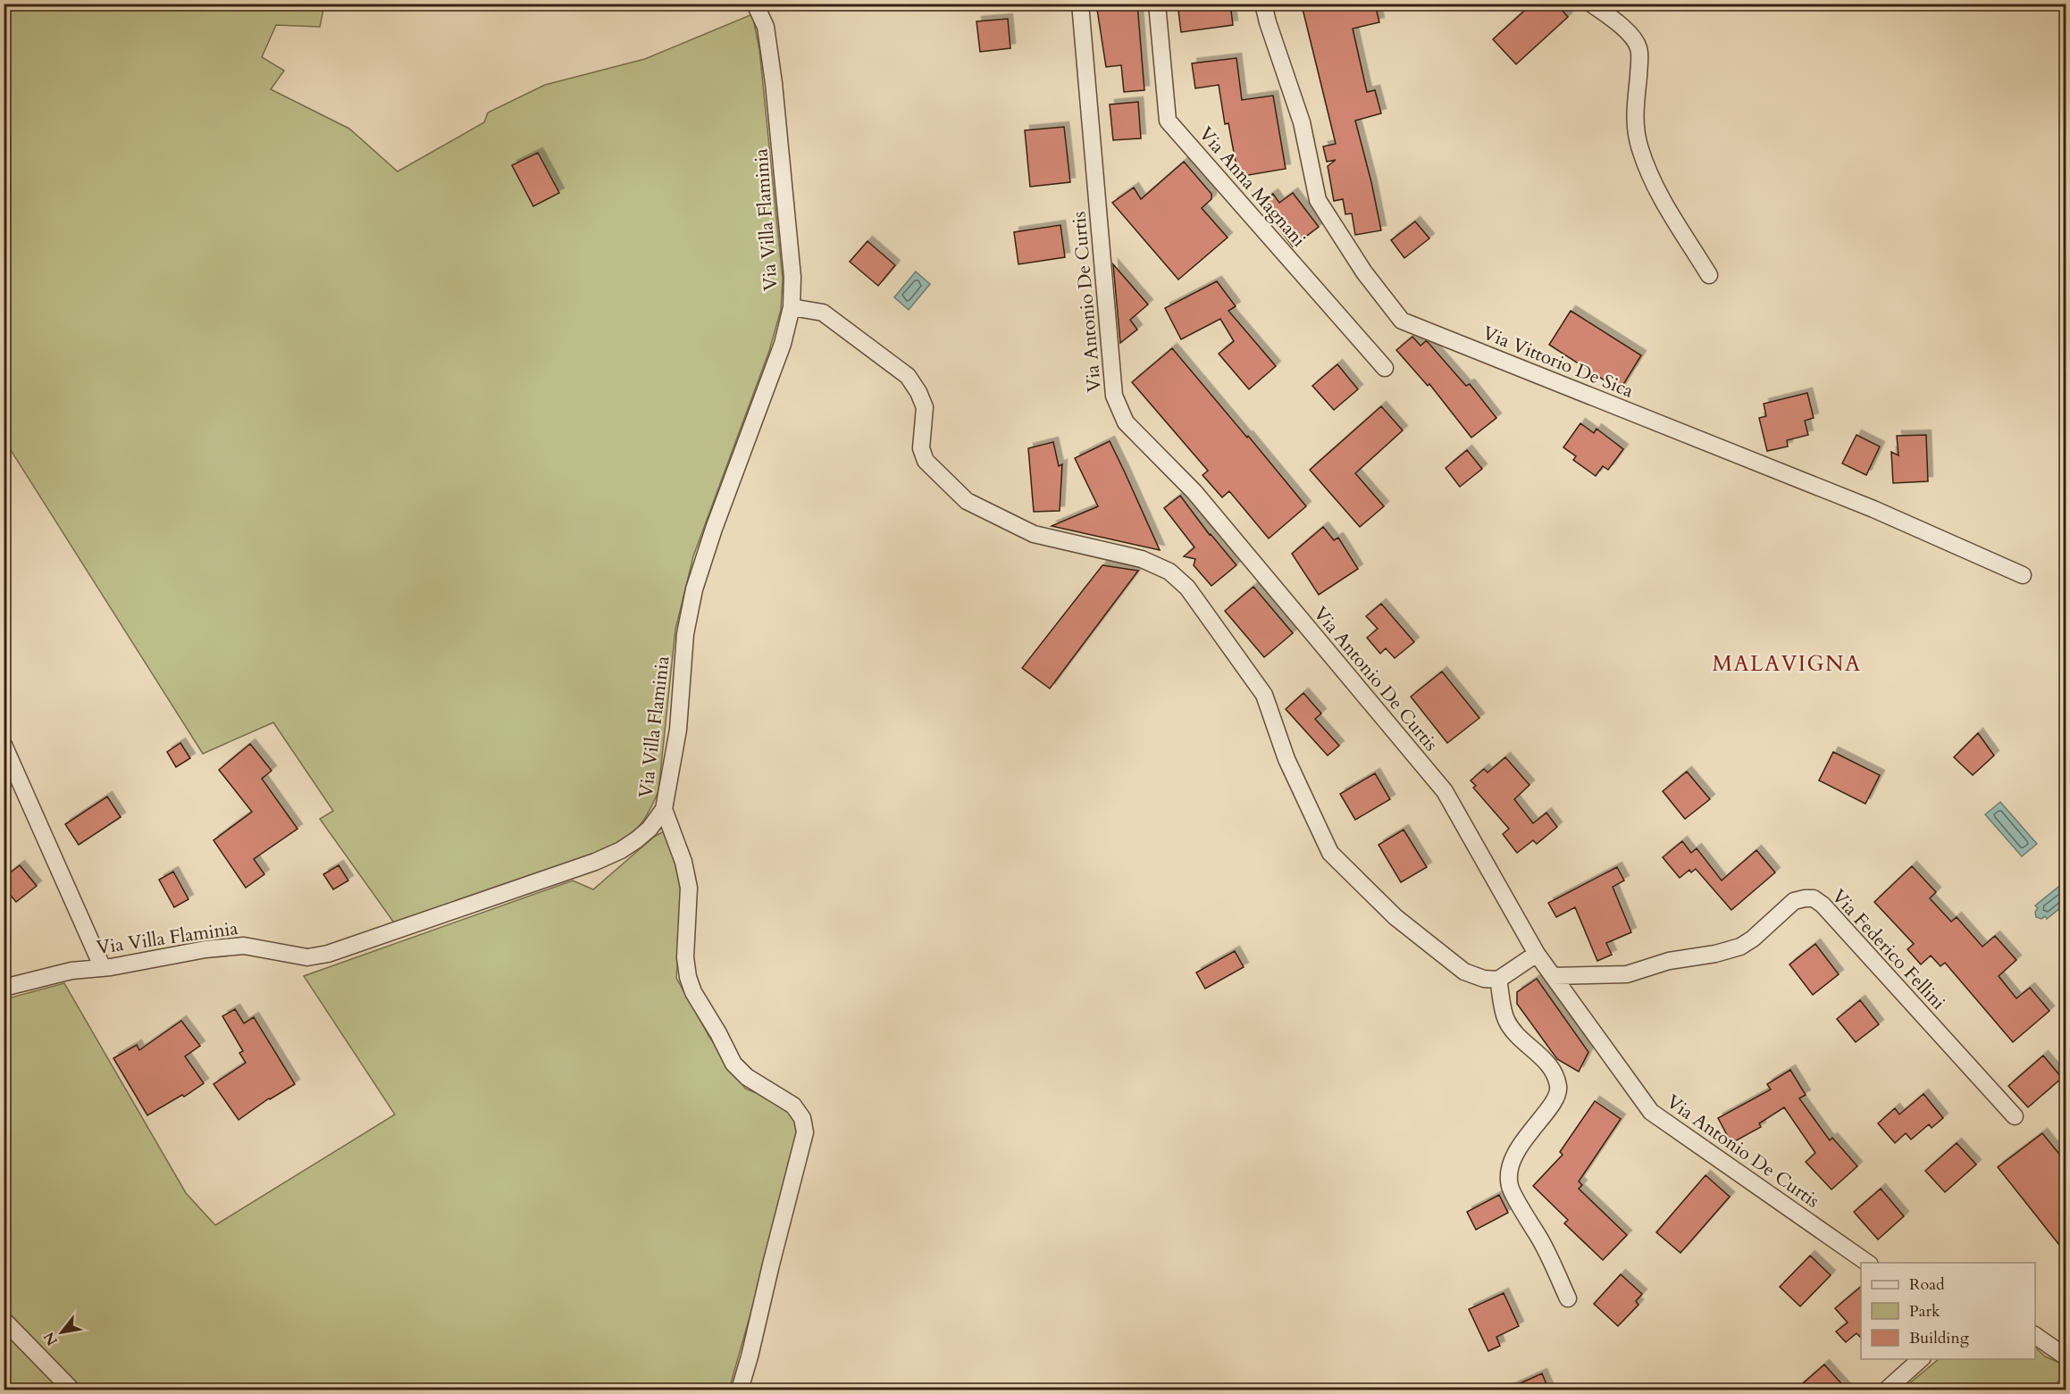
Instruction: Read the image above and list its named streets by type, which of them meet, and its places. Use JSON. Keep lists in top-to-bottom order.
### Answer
{
  "streets": {
    "street": [
      "Via Anna Magnani",
      "Via Villa Flaminia",
      "Via Antonio De Curtis",
      "Via Vittorio De Sica",
      "Via Federico Fellini"
    ]
  },
  "crossings": [
    ["Via Antonio De Curtis", "Via Federico Fellini"]
  ],
  "districts": ["MALAVIGNA"],
  "legend": ["Road", "Park", "Building"],
  "north": "bottom left"
}
